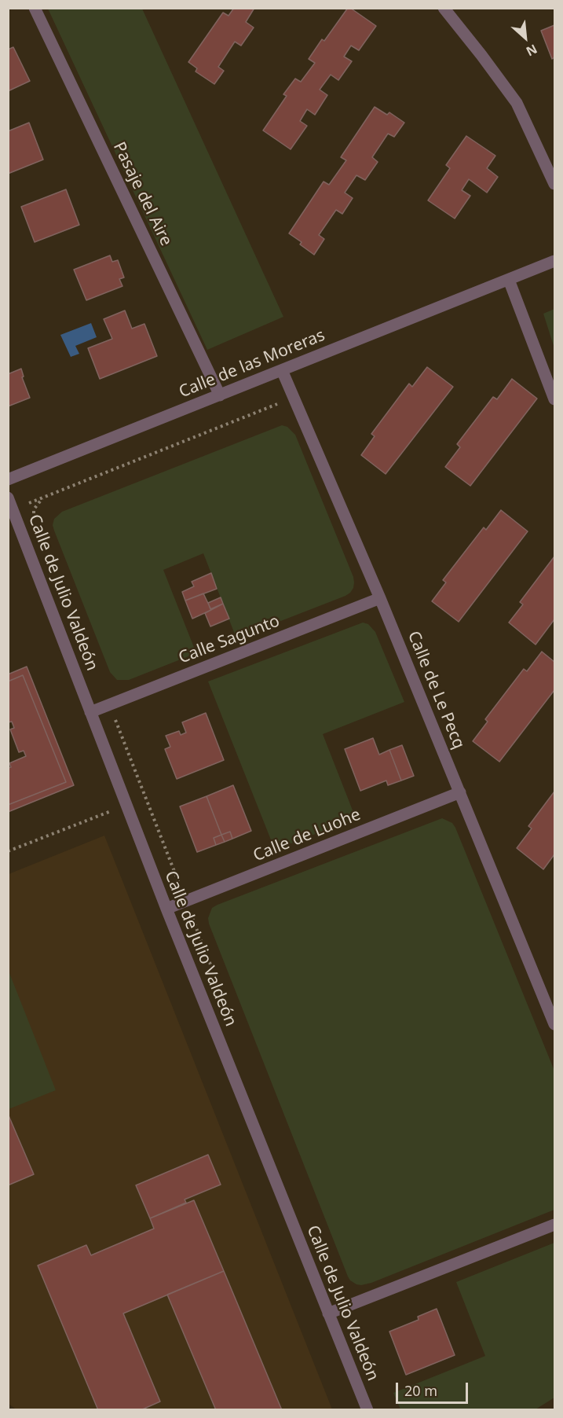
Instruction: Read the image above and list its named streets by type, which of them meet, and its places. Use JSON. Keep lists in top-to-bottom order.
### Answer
{
  "streets": {
    "street": [
      "Pasaje del Aire",
      "Calle de las Moreras",
      "Calle de Julio Valdeón",
      "Calle Sagunto",
      "Calle de Le Pecq",
      "Calle de Luohe"
    ]
  },
  "crossings": [
    ["Pasaje del Aire", "Calle de las Moreras"],
    ["Calle de las Moreras", "Calle de Le Pecq"],
    ["Calle de Julio Valdeón", "Calle Sagunto"],
    ["Calle de Julio Valdeón", "Calle de Luohe"],
    ["Calle Sagunto", "Calle de Le Pecq"],
    ["Calle de Le Pecq", "Calle de Luohe"]
  ],
  "scale_bar": "20 m",
  "north": "bottom right"
}
